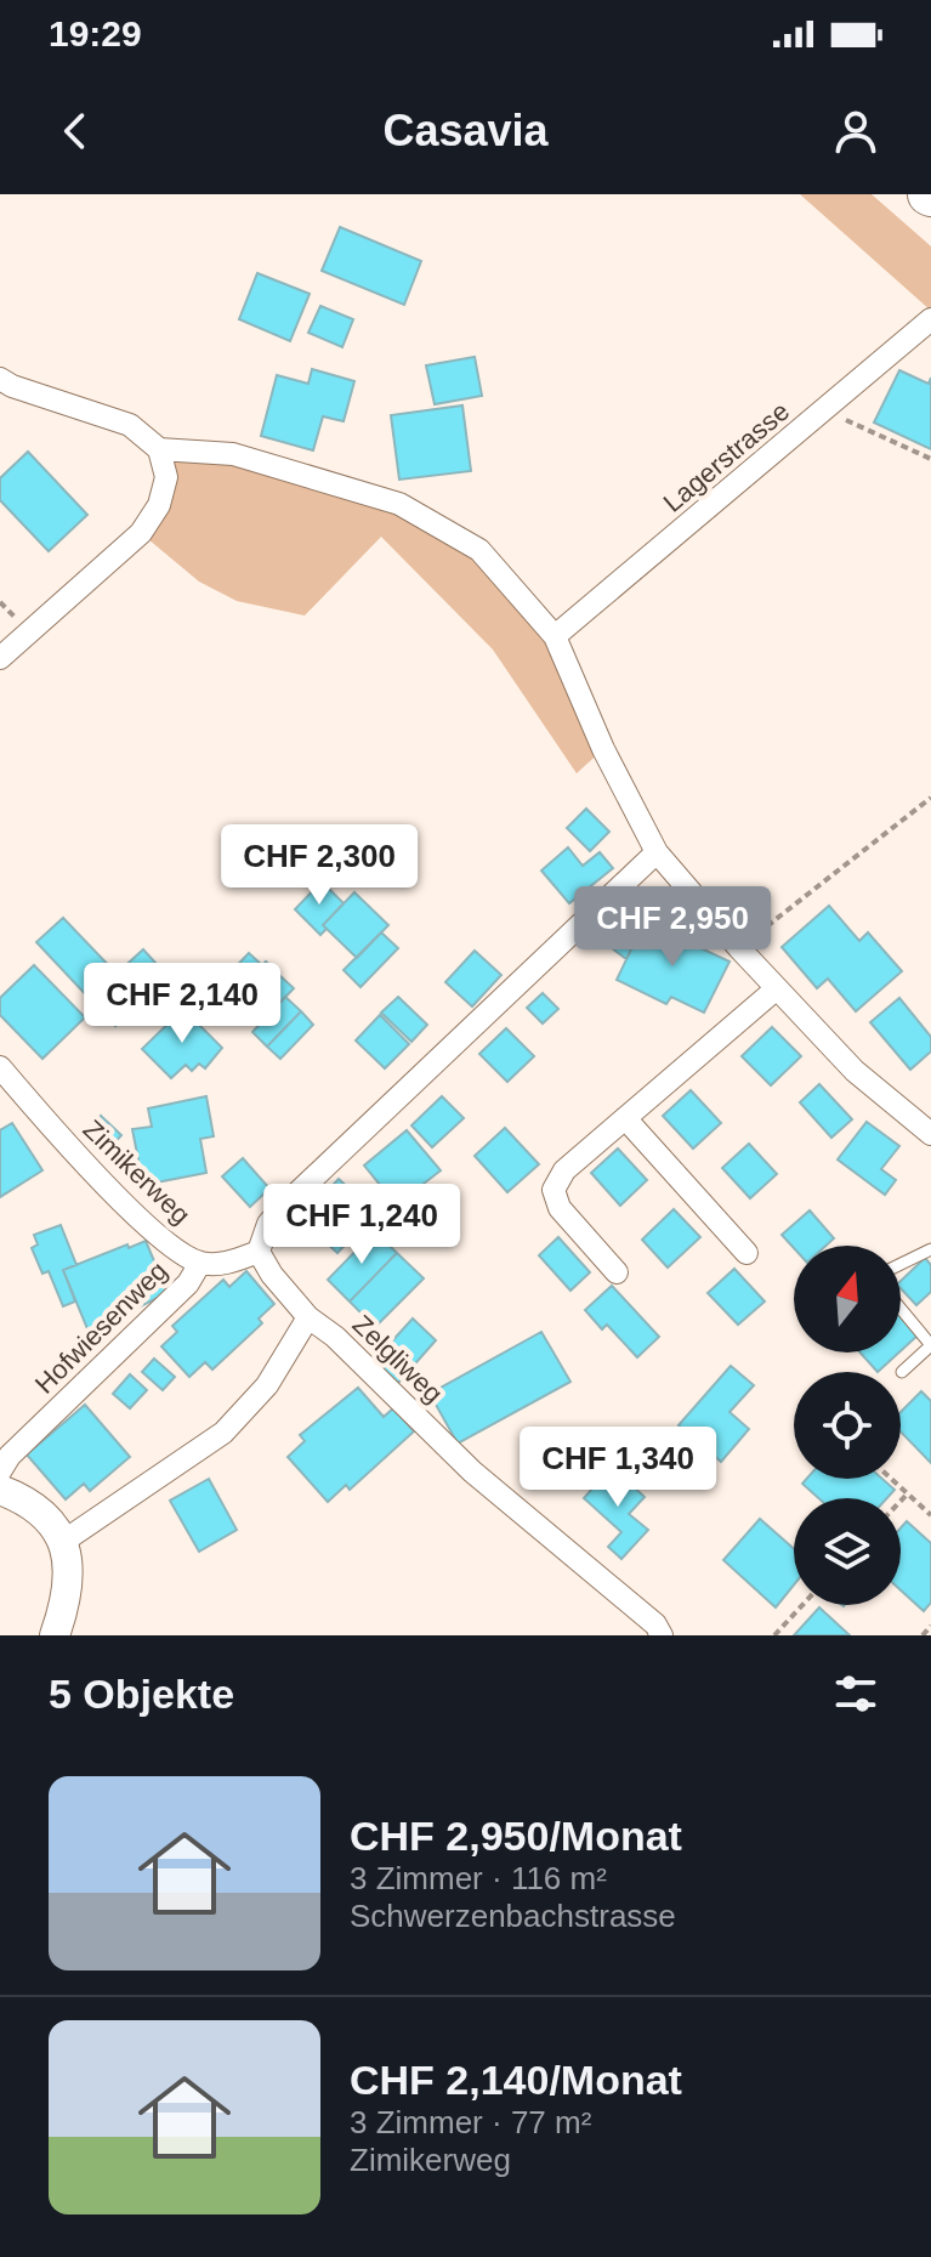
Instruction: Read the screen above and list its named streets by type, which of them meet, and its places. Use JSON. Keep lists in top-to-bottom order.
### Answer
{
  "streets": {
    "street": [
      "Lagerstrasse",
      "Zimikerweg",
      "Hofwiesenweg",
      "Zelgliweg"
    ]
  },
  "crossings": [
    ["Zimikerweg", "Hofwiesenweg"]
  ],
  "north": "top",
  "page": {
    "status": "19:29",
    "header": "Casavia",
    "price": [
      "CHF 2,300",
      "CHF 2,950",
      "CHF 2,140",
      "CHF 1,240",
      "CHF 1,340"
    ],
    "heading": "5 Objekte",
    "list": [
      {
        "name": "CHF 2,950/Monat",
        "note": "3 Zimmer · 116 m² · Schwerzenbachstrasse"
      },
      {
        "name": "CHF 2,140/Monat",
        "note": "3 Zimmer · 77 m² · Zimikerweg"
      }
    ]
  }
}
